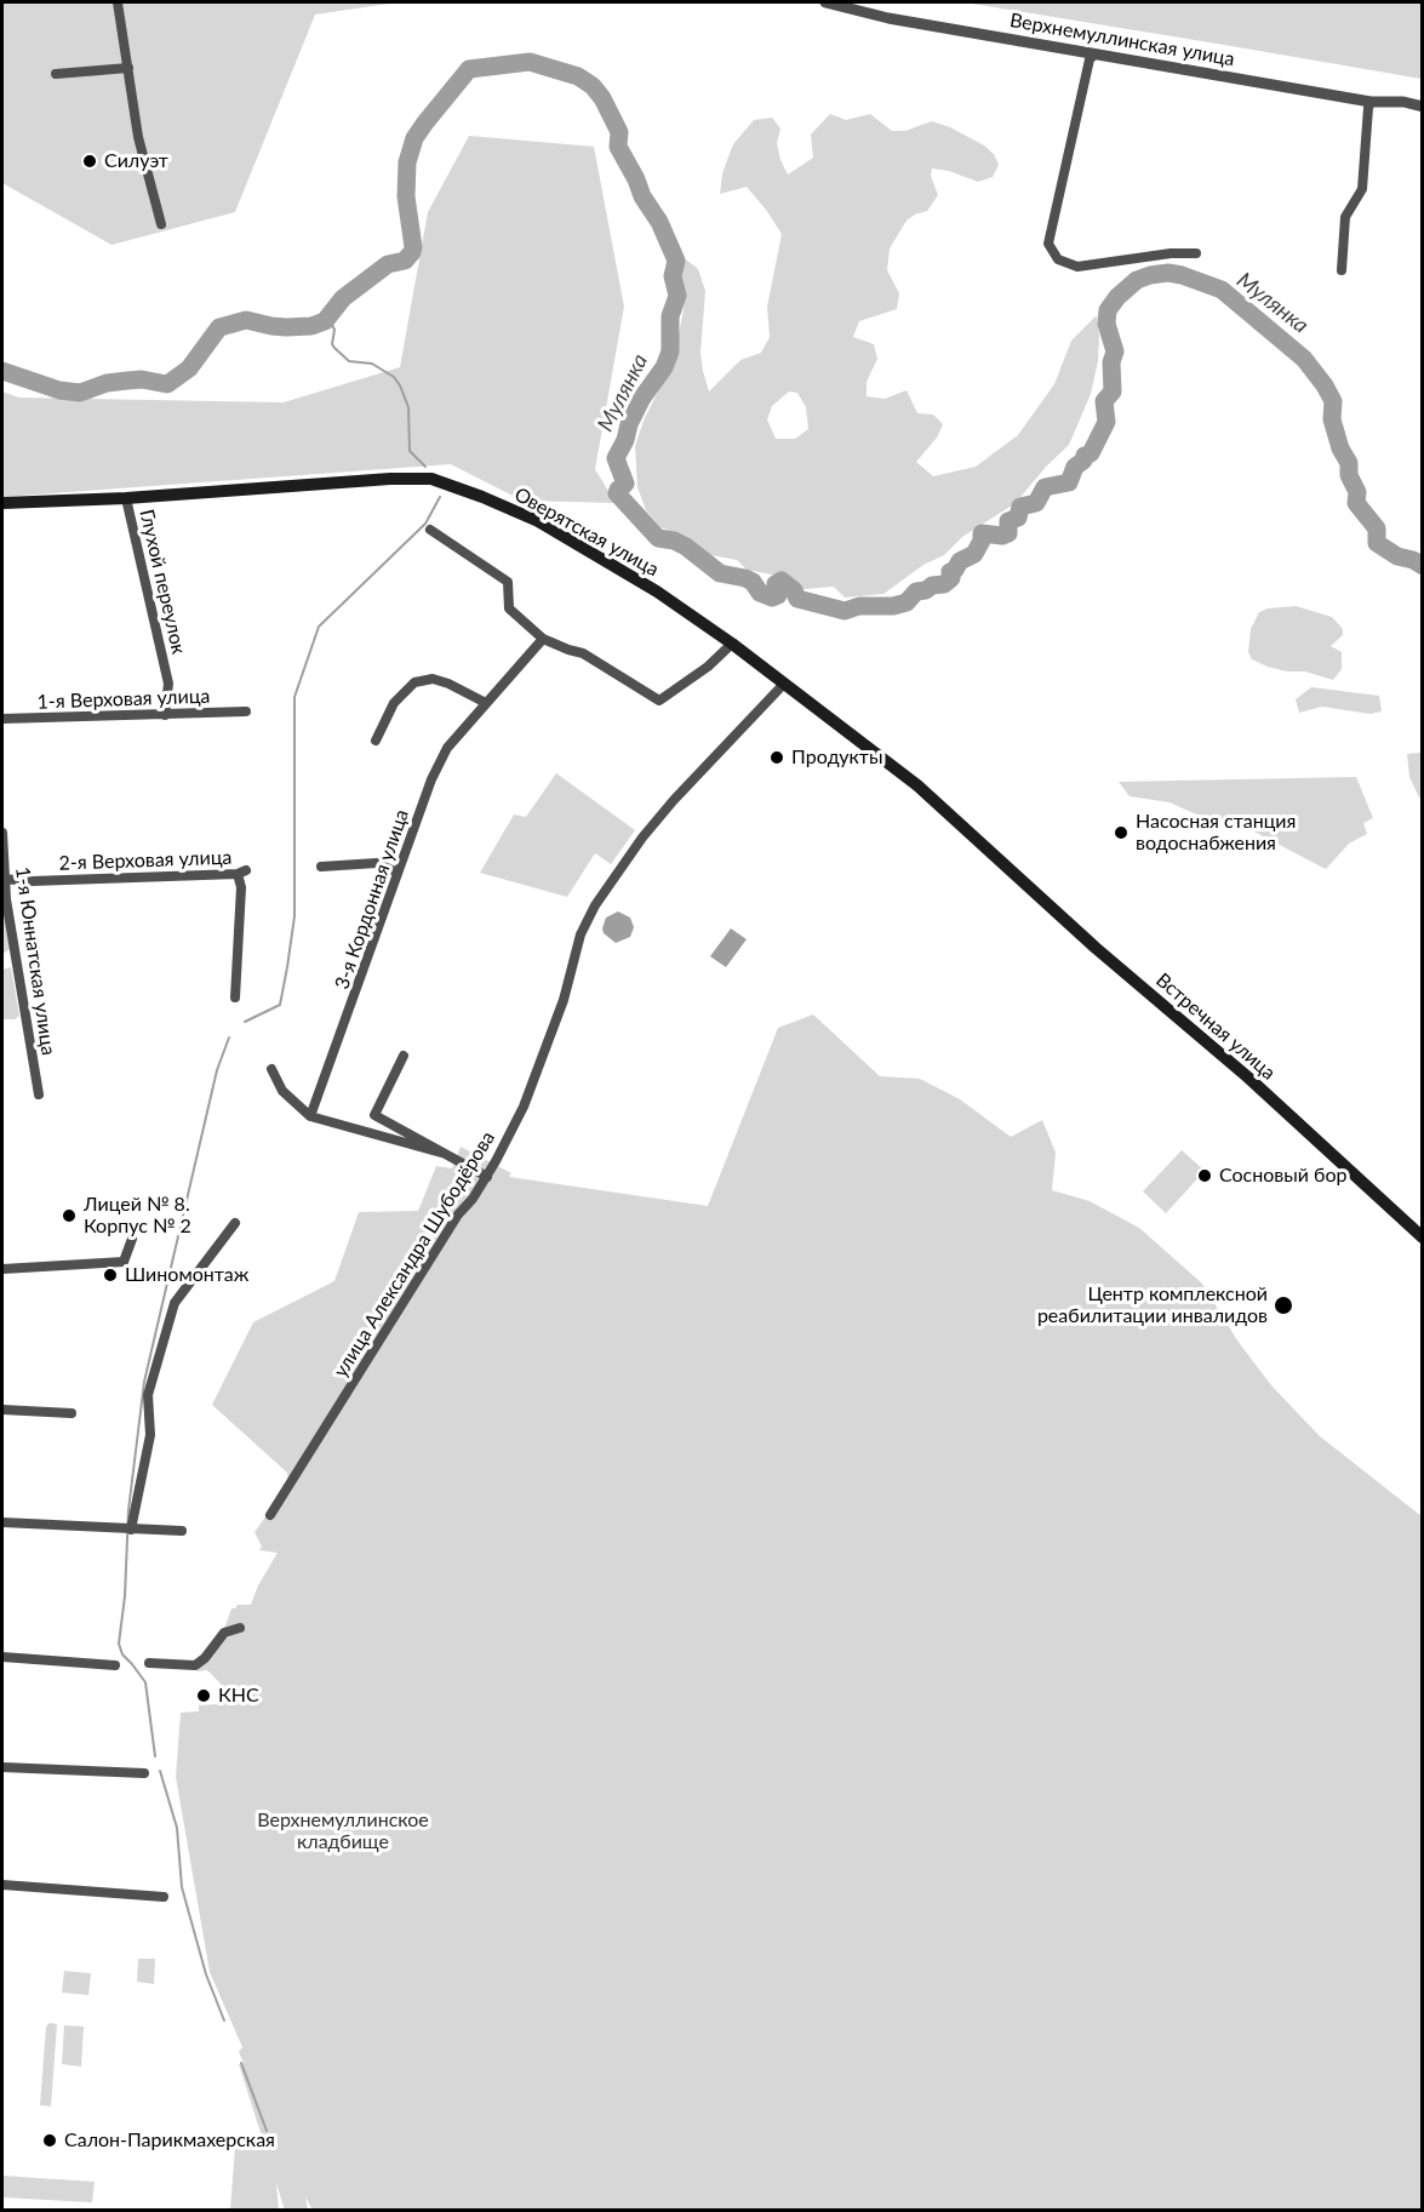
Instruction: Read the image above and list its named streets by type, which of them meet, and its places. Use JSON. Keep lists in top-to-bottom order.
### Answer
{
  "streets": {
    "main road": ["Оверятская улица", "Встречная улица"],
    "street": [
      "Верхнемуллинская улица",
      "Глухой переулок",
      "1-я Верховая улица",
      "2-я Верховая улица",
      "3-я Кордонная улица",
      "1-я Юннатская улица",
      "улица Александра Шубодёрова"
    ]
  },
  "crossings": [
    ["Оверятская улица", "Глухой переулок"],
    ["Оверятская улица", "Встречная улица"],
    ["Оверятская улица", "улица Александра Шубодёрова"],
    ["Глухой переулок", "1-я Верховая улица"],
    ["2-я Верховая улица", "1-я Юннатская улица"]
  ],
  "water": ["Мулянка"],
  "parks": ["Верхнемуллинское кладбище"],
  "places": [
    "Силуэт",
    "Пpoдукты",
    "Насосная станция водоснабжения",
    "Сосновый бор",
    "Лицей № 8. Корпус № 2",
    "Шиномонтаж",
    "Центр комплексной реабилитации инвалидов",
    "КНС",
    "Салон-Парикмахерская"
  ]
}
